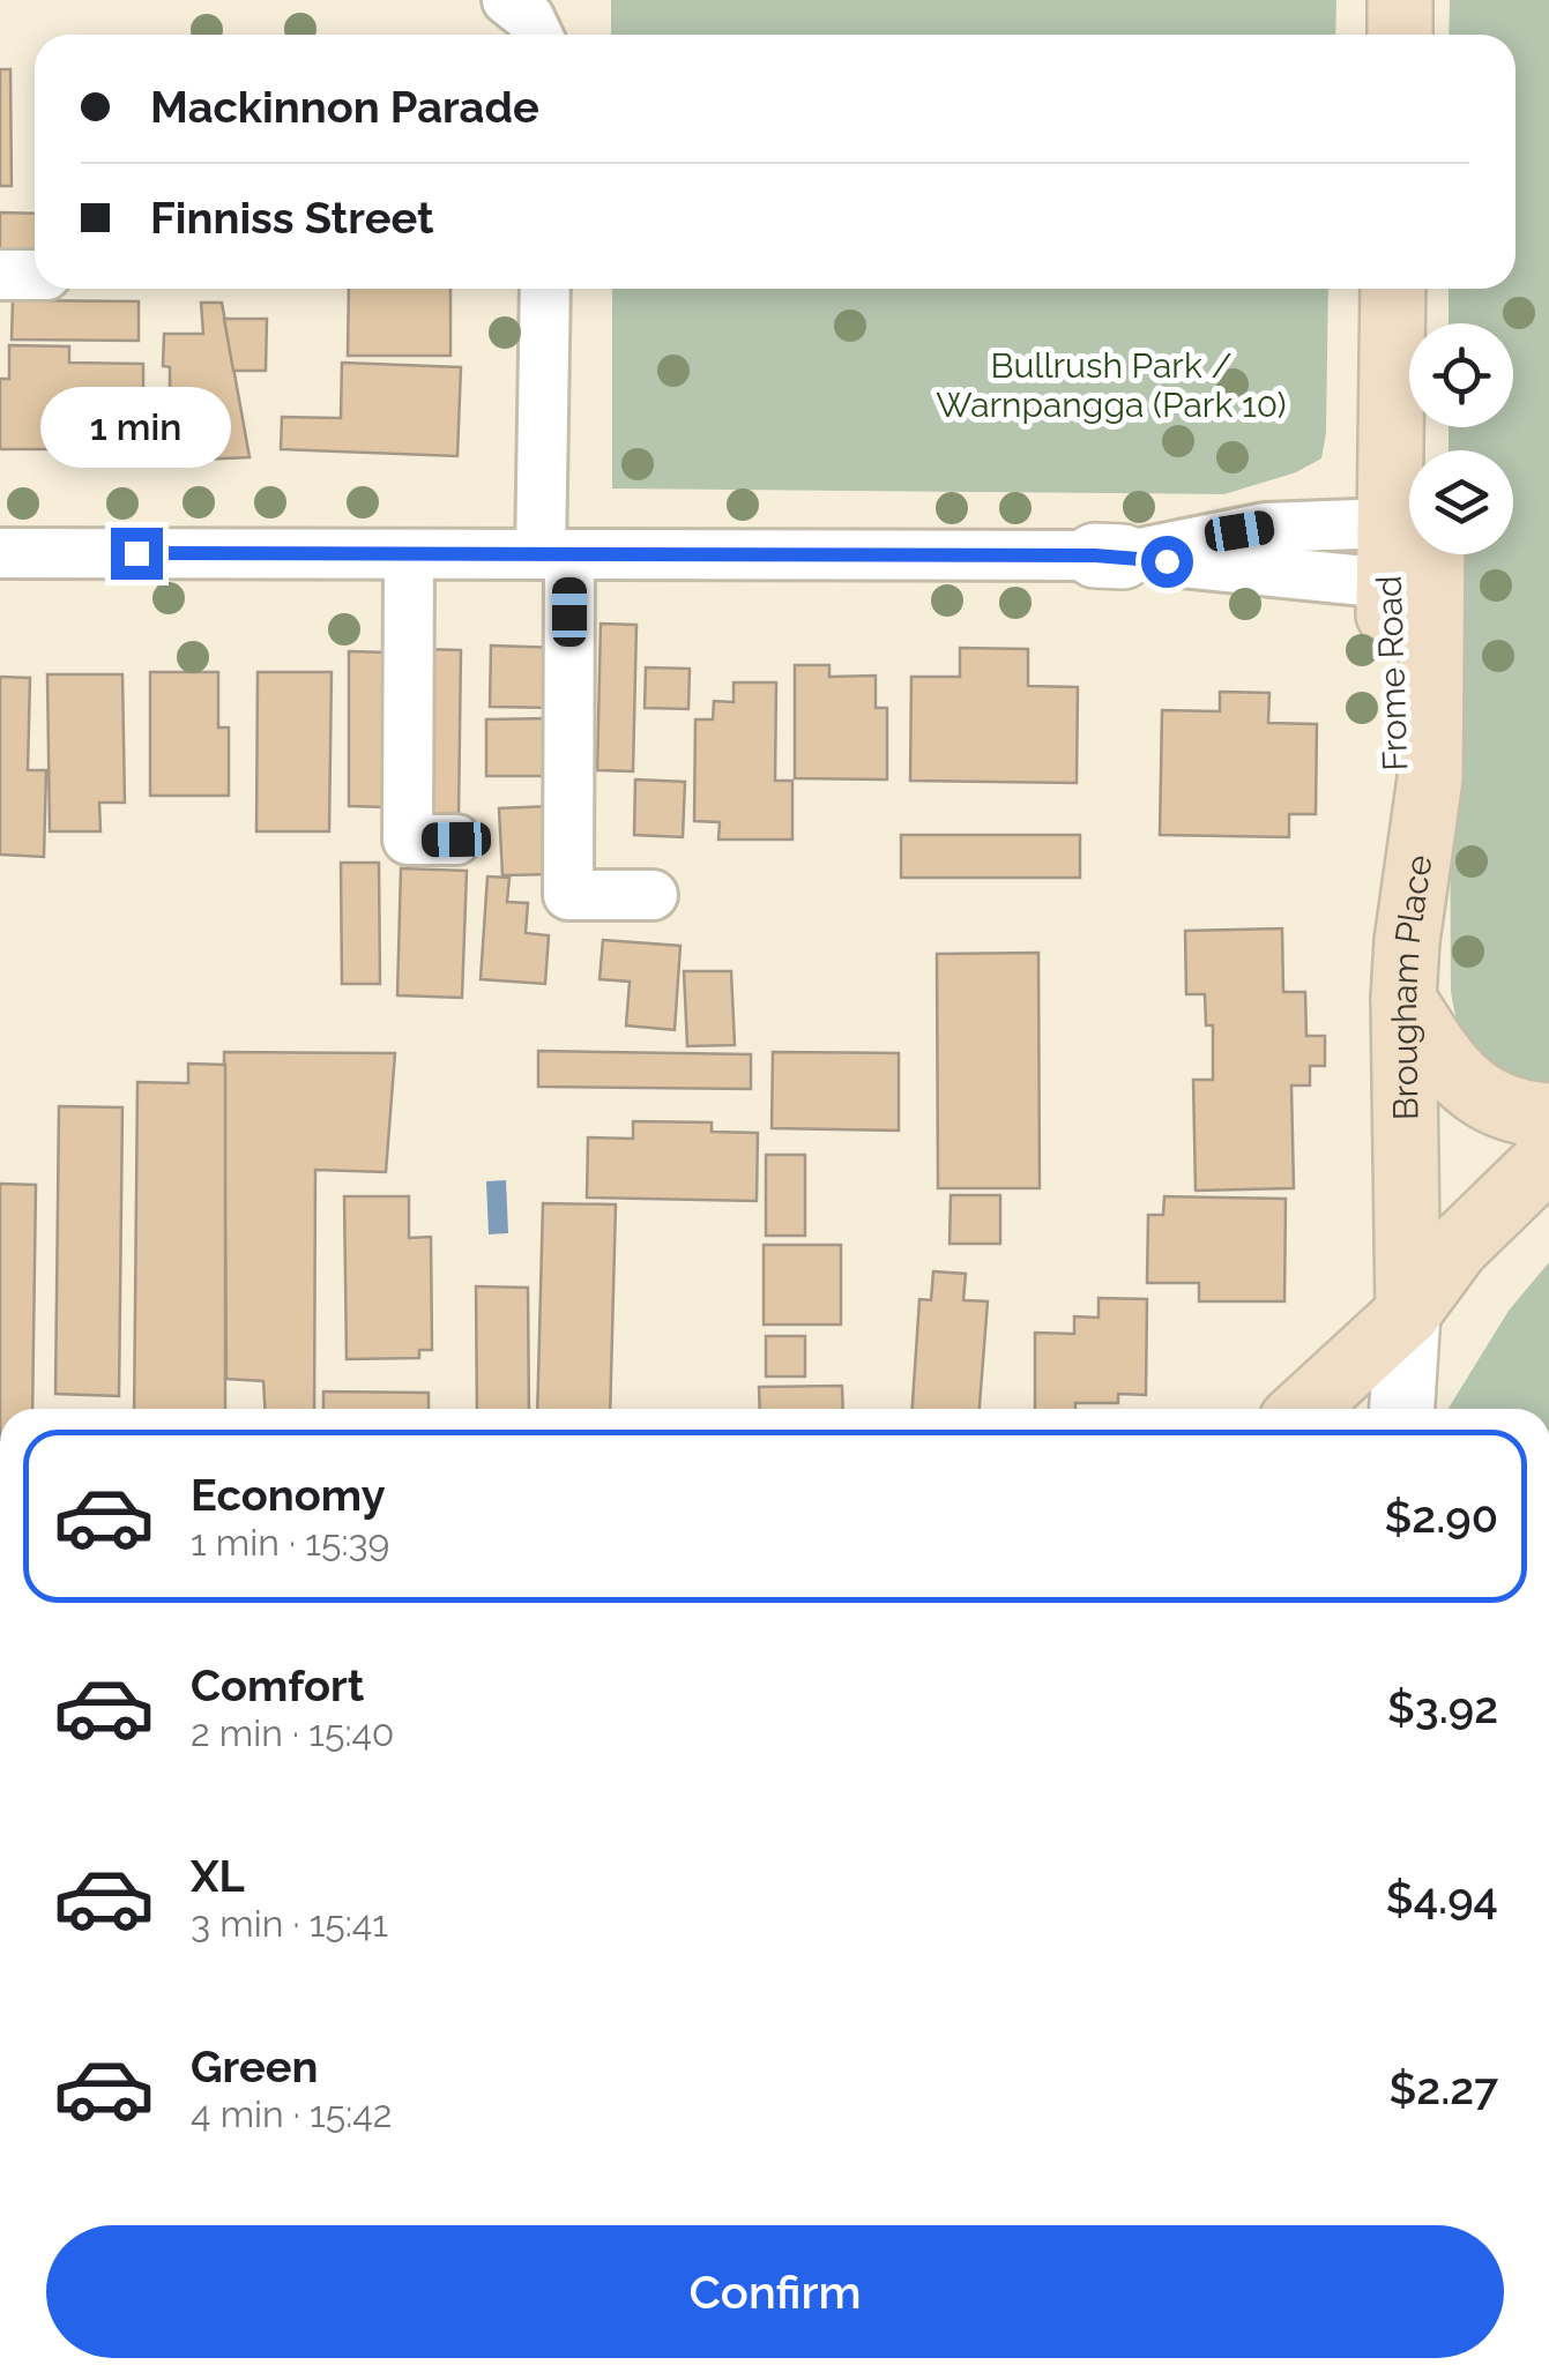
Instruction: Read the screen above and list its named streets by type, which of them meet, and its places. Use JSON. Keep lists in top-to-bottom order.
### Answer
{
  "streets": {
    "main road": ["Frome Road", "Brougham Place"]
  },
  "parks": ["Bullrush Park / Warnpangga (Park 10)"],
  "page": {
    "banner": ["Mackinnon Parade", "Finniss Street"],
    "bubble": "1 min",
    "list": [
      {
        "name": "Economy",
        "note": "1 min · 15:39",
        "value": "$2.90"
      },
      {
        "name": "Comfort",
        "note": "2 min · 15:40",
        "value": "$3.92"
      },
      {
        "name": "XL",
        "note": "3 min · 15:41",
        "value": "$4.94"
      },
      {
        "name": "Green",
        "note": "4 min · 15:42",
        "value": "$2.27"
      }
    ],
    "buttons": "Confirm"
  }
}
